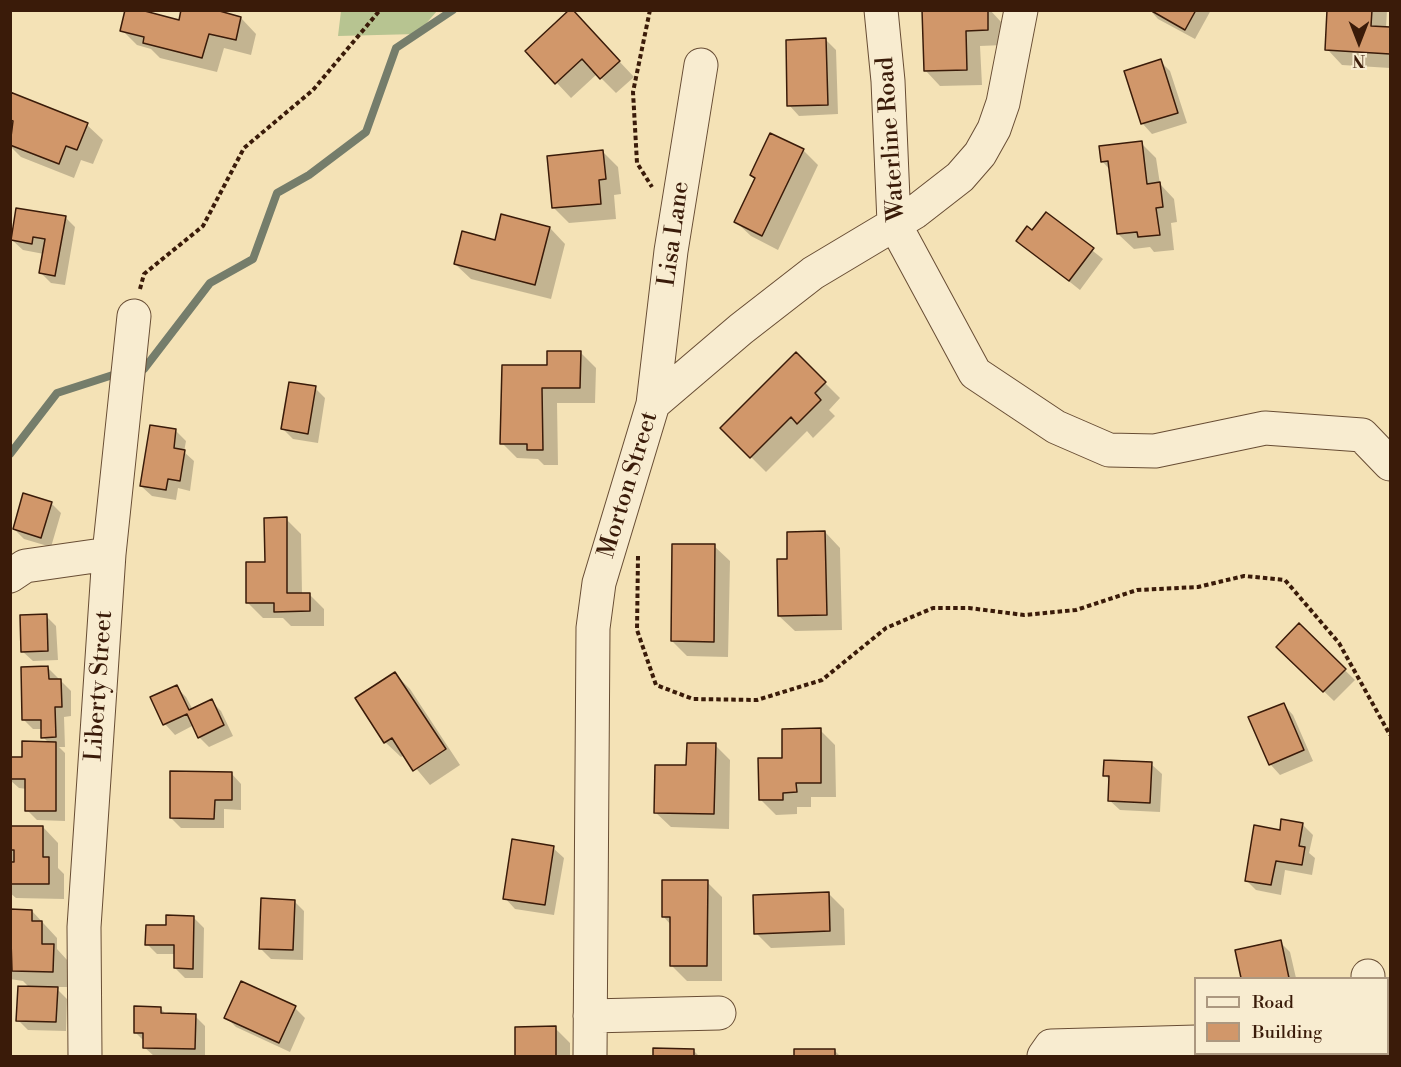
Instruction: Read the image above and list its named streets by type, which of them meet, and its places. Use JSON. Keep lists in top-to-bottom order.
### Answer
{
  "streets": {
    "street": [
      "Waterline Road",
      "Lisa Lane",
      "Morton Street",
      "Liberty Street"
    ]
  },
  "crossings": [
    ["Waterline Road", "Morton Street"],
    ["Lisa Lane", "Morton Street"]
  ],
  "legend": ["Road", "Building"],
  "north": "bottom"
}
